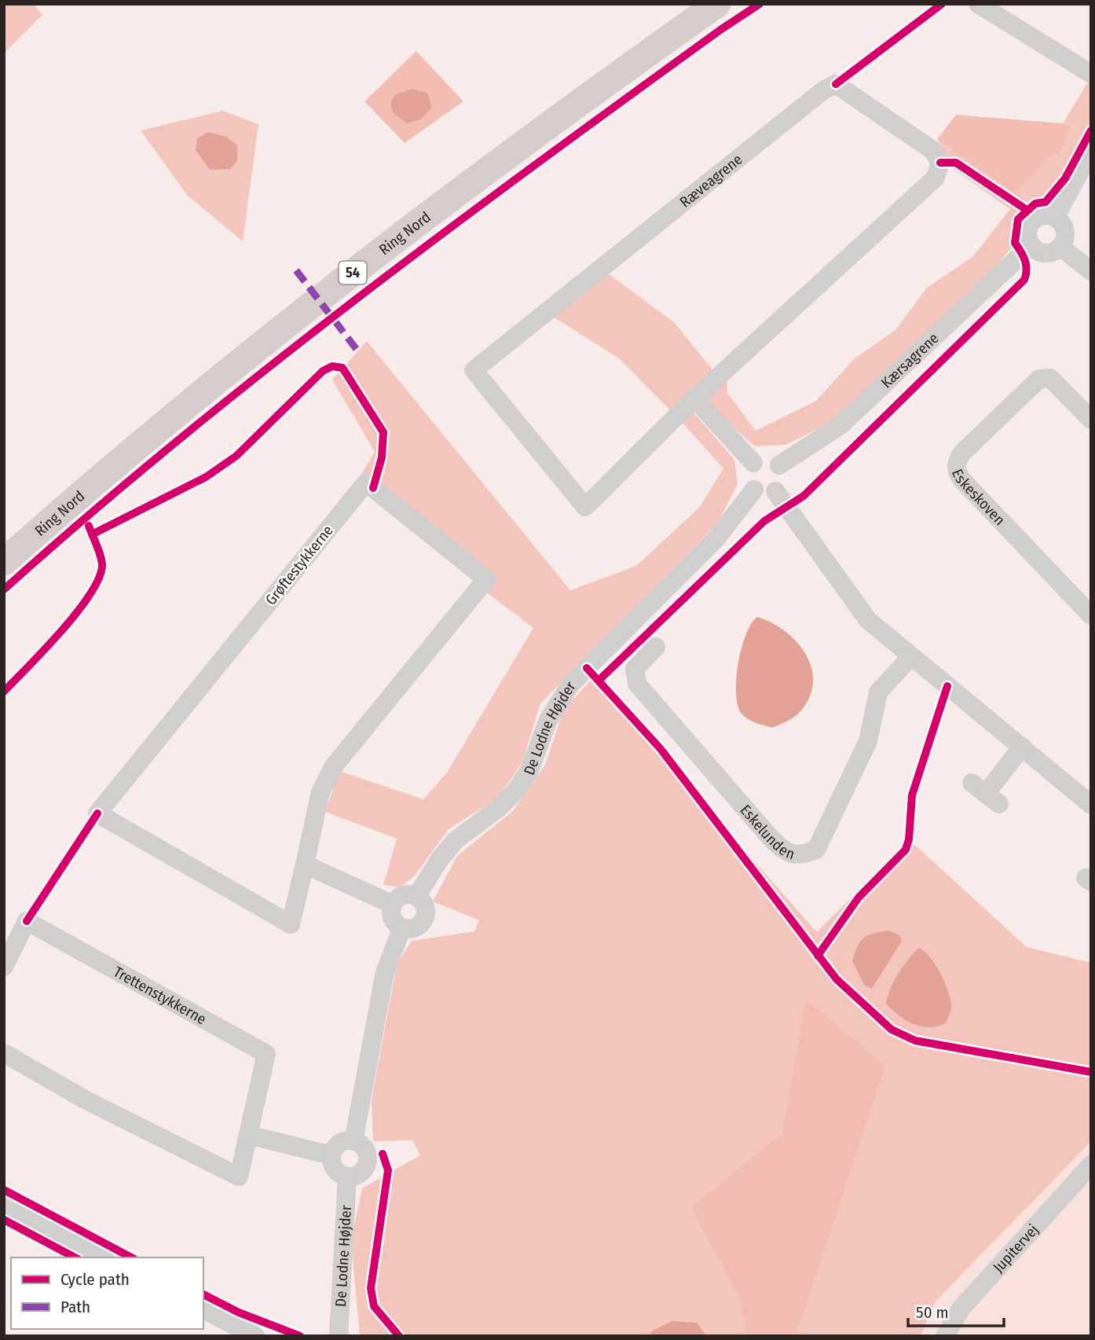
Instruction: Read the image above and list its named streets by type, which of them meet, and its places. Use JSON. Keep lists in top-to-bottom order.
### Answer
{
  "streets": {
    "highway": ["Ring Nord", "54"],
    "street": [
      "Ræveagrene",
      "Kærsagrene",
      "Eskeskoven",
      "Grøftestykkerne",
      "De Lodne Højder",
      "Eskelunden",
      "Trettenstykkerne",
      "Jupitervej"
    ]
  },
  "crossings": [
    ["Kærsagrene", "De Lodne Højder"]
  ],
  "legend": ["Cycle path", "Path"],
  "scale_bar": "50 m"
}
